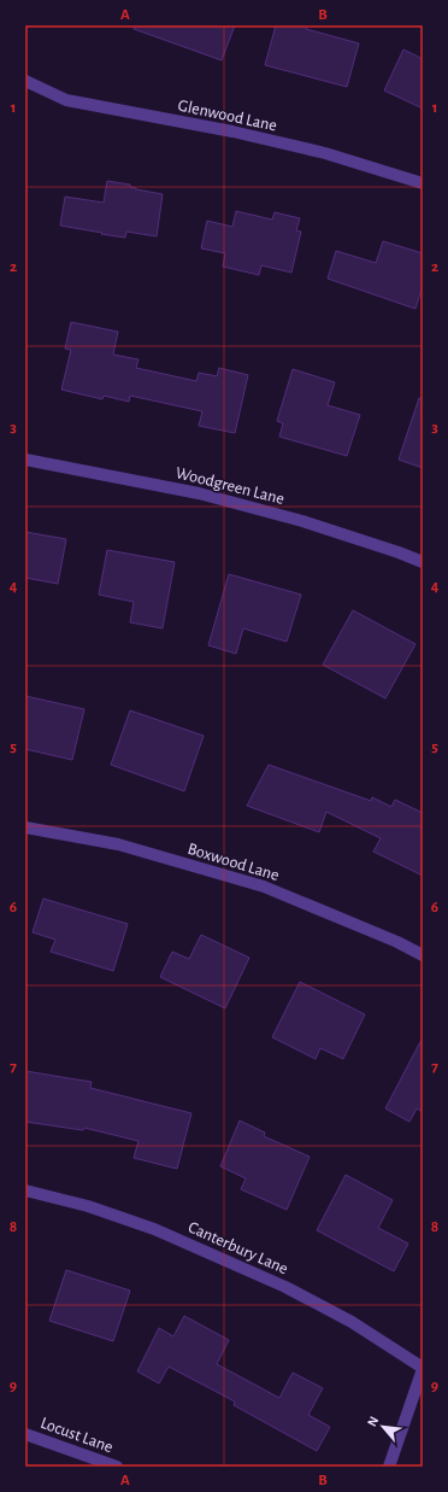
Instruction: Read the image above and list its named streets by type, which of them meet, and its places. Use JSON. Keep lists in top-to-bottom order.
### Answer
{
  "streets": {
    "street": [
      "Glenwood Lane",
      "Woodgreen Lane",
      "Boxwood Lane",
      "Canterbury Lane",
      "Locust Lane"
    ]
  },
  "north": "top left",
  "grid": {
    "columns": ["A", "B"],
    "rows": [
      "1",
      "2",
      "3",
      "4",
      "5",
      "6",
      "7",
      "8",
      "9"
    ]
  }
}
